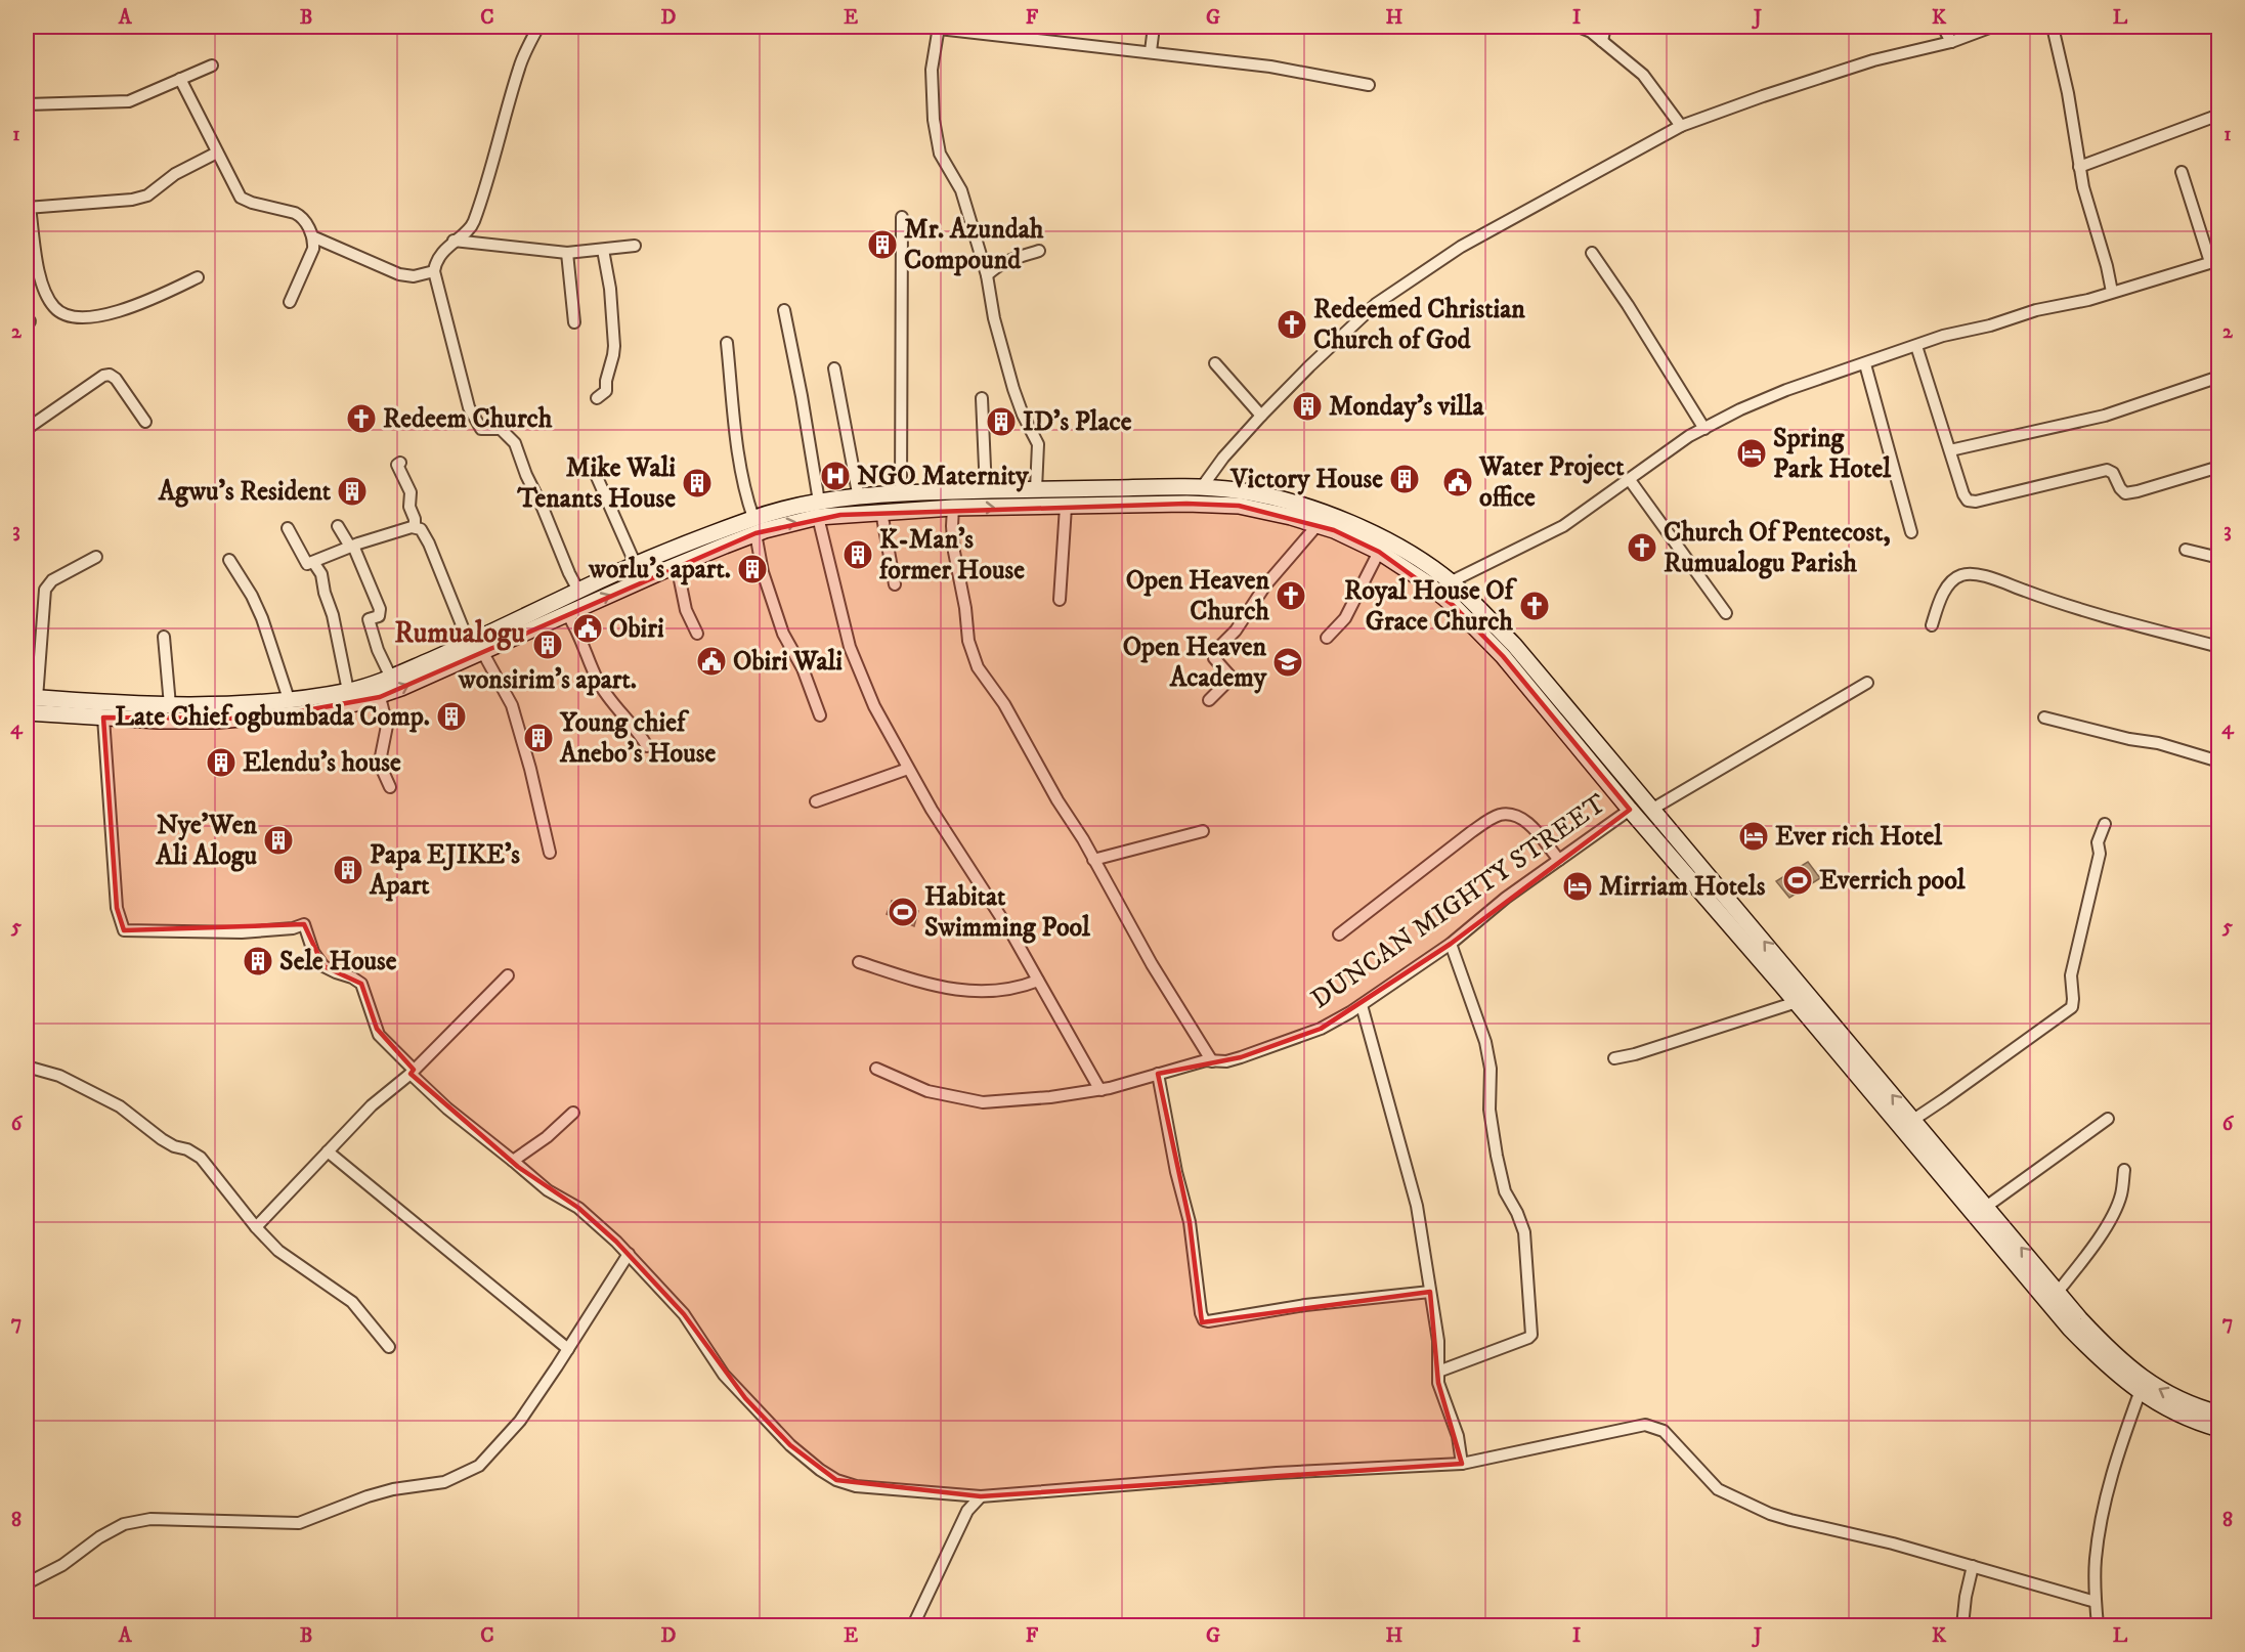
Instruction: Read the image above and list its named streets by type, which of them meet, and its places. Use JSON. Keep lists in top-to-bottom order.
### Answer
{
  "streets": {
    "street": ["DUNCAN MIGHTY STREET"]
  },
  "districts": ["Rumualogu"],
  "places": {
    "building": [
      "Mr. Azundah Compound",
      "Monday's villa",
      "ID's Place",
      "Victory House",
      "Mike Wali Tenants House",
      "Agwu's Resident",
      "K-Man's former House",
      "worlu's apart.",
      "wonsirim's apart.",
      "Late Chief ogbumbada Comp.",
      "Young chief Anebo's House",
      "Elendu's house",
      "Nye'Wen Ali Alogu",
      "Papa EJIKE's Apart",
      "Sele House"
    ],
    "church": [
      "Redeemed Christian Church of God",
      "Redeem Church",
      "Church Of Pentecost, Rumualogu Parish",
      "Open Heaven Church",
      "Royal House Of Grace Church"
    ],
    "hotel": ["Spring Park Hotel", "Ever rich Hotel", "Mirriam Hotels"],
    "hospital": ["NGO Maternity"],
    "public building": ["Water Project office", "Obiri", "Obiri Wali"],
    "school or university": ["Open Heaven Academy"],
    "sports": ["Everrich pool", "Habitat Swimming Pool"]
  },
  "grid": {
    "columns": [
      "A",
      "B",
      "C",
      "D",
      "E",
      "F",
      "G",
      "H",
      "I",
      "J",
      "K",
      "L"
    ],
    "rows": [
      "1",
      "2",
      "3",
      "4",
      "5",
      "6",
      "7",
      "8"
    ]
  }
}
